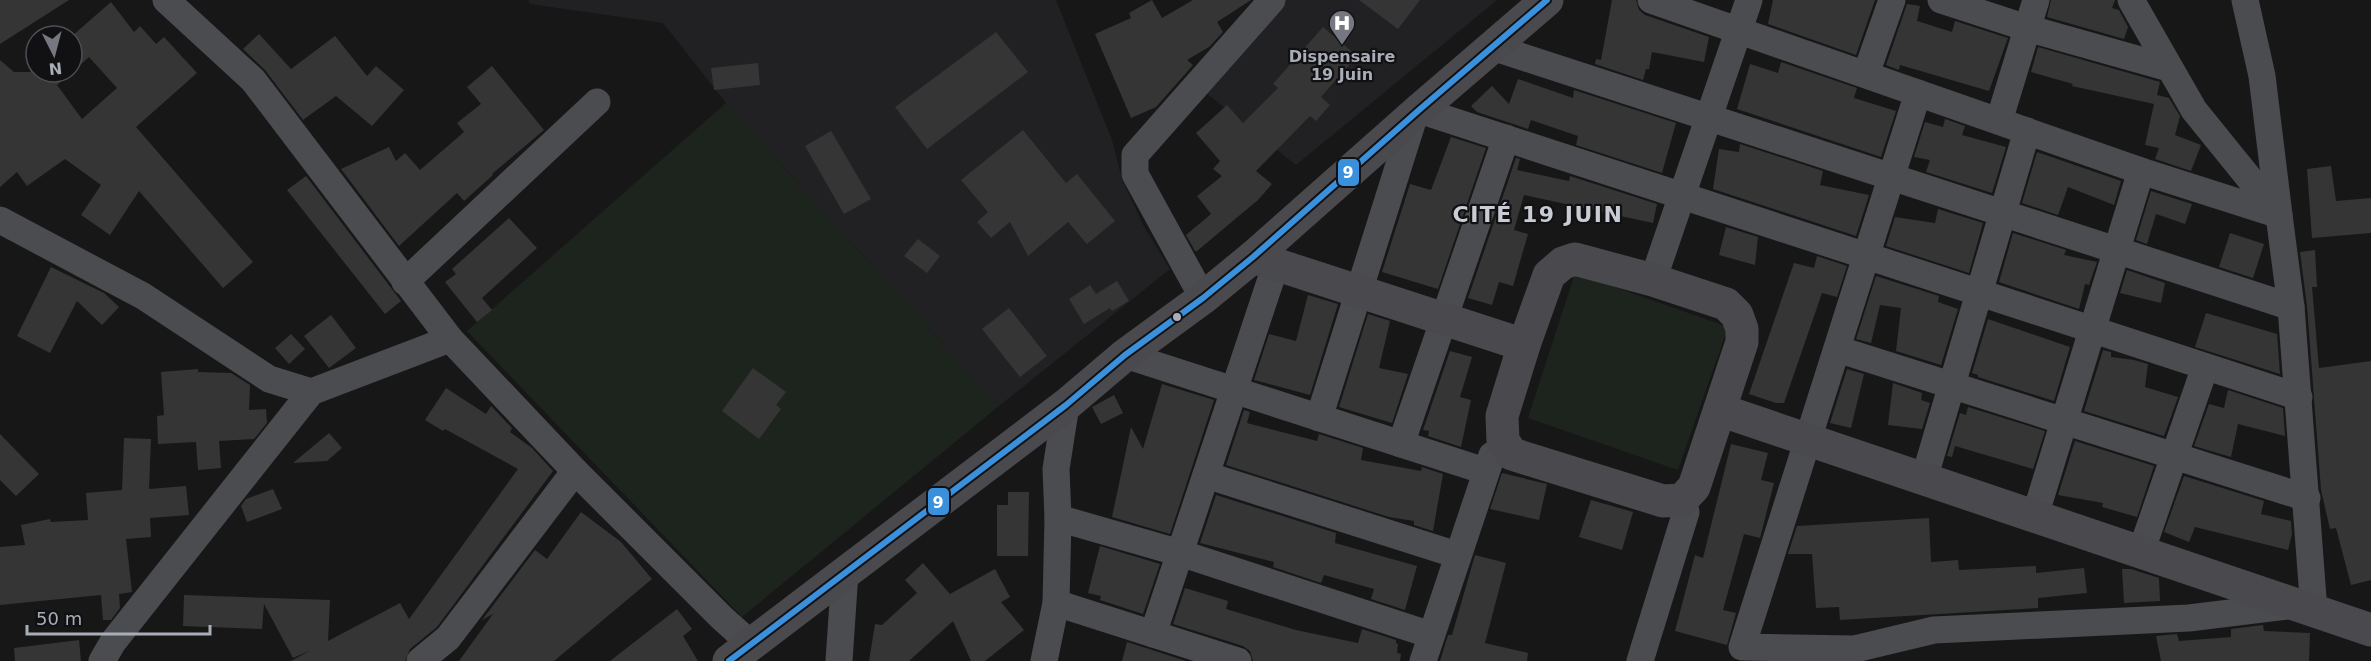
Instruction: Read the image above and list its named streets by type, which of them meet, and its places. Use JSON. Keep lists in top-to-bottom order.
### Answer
{
  "districts": ["CITÉ 19 JUIN"],
  "places": {
    "hospital": ["Dispensaire 19 Juin"]
  },
  "lines": ["transit line 9"],
  "scale_bar": "50 m",
  "north": "bottom"
}
